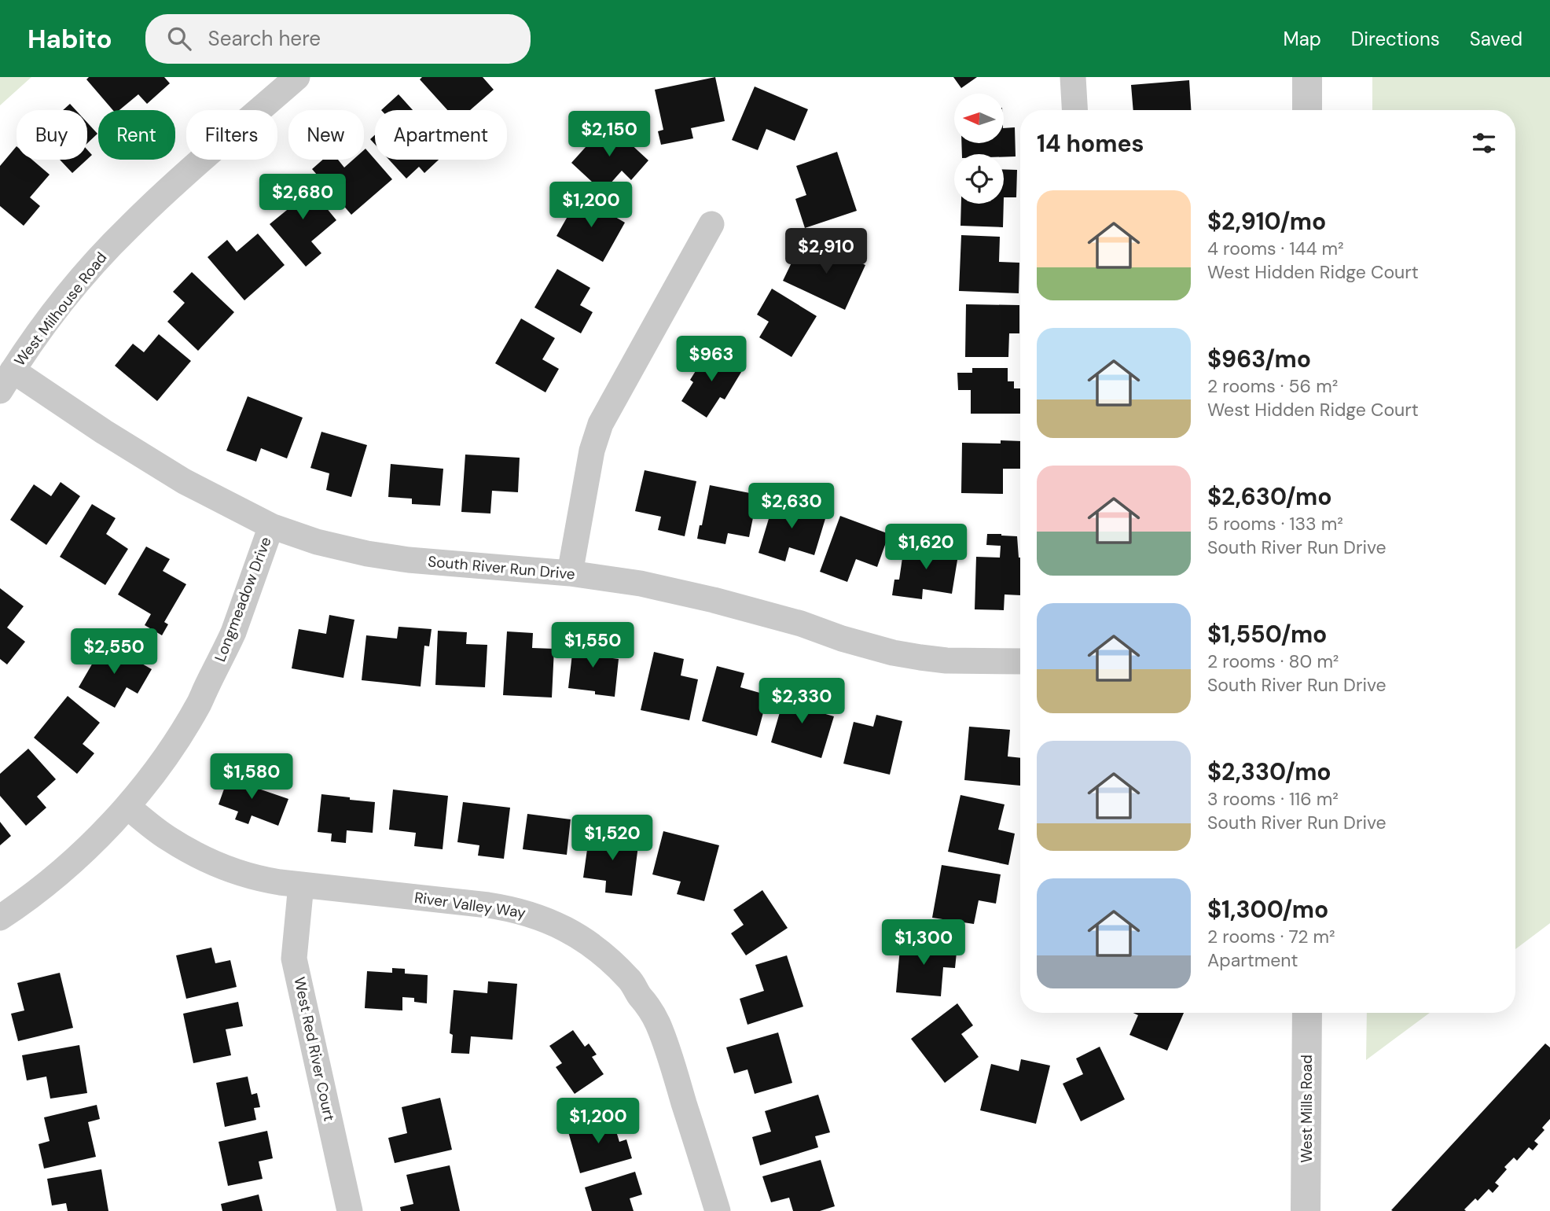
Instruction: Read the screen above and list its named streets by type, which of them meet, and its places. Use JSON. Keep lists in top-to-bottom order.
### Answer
{
  "streets": {
    "street": [
      "West Milhouse Road",
      "South River Run Drive",
      "Longmeadow Drive",
      "River Valley Way",
      "West Red River Court",
      "West Mills Road"
    ]
  },
  "crossings": [
    ["West Milhouse Road", "South River Run Drive"],
    ["South River Run Drive", "Longmeadow Drive"],
    ["Longmeadow Drive", "River Valley Way"],
    ["River Valley Way", "West Red River Court"]
  ],
  "north": "left",
  "page": {
    "header": "Habito",
    "search": "Search here",
    "nav": ["Map", "Directions", "Saved"],
    "chip": [
      "Buy",
      "Rent",
      "Filters",
      "New",
      "Apartment"
    ],
    "heading": "14 homes",
    "price": [
      "$2,150",
      "$2,680",
      "$1,200",
      "$2,910",
      "$963",
      "$2,630",
      "$1,620",
      "$1,550",
      "$2,550",
      "$2,330",
      "$1,580",
      "$1,520",
      "$1,300",
      "$1,200"
    ],
    "list": [
      {
        "name": "$2,910/mo",
        "note": "4 rooms · 144 m² · West Hidden Ridge Court"
      },
      {
        "name": "$963/mo",
        "note": "2 rooms · 56 m² · West Hidden Ridge Court"
      },
      {
        "name": "$2,630/mo",
        "note": "5 rooms · 133 m² · South River Run Drive"
      },
      {
        "name": "$1,550/mo",
        "note": "2 rooms · 80 m² · South River Run Drive"
      },
      {
        "name": "$2,330/mo",
        "note": "3 rooms · 116 m² · South River Run Drive"
      },
      {
        "name": "$1,300/mo",
        "note": "2 rooms · 72 m² · Apartment"
      }
    ]
  }
}
